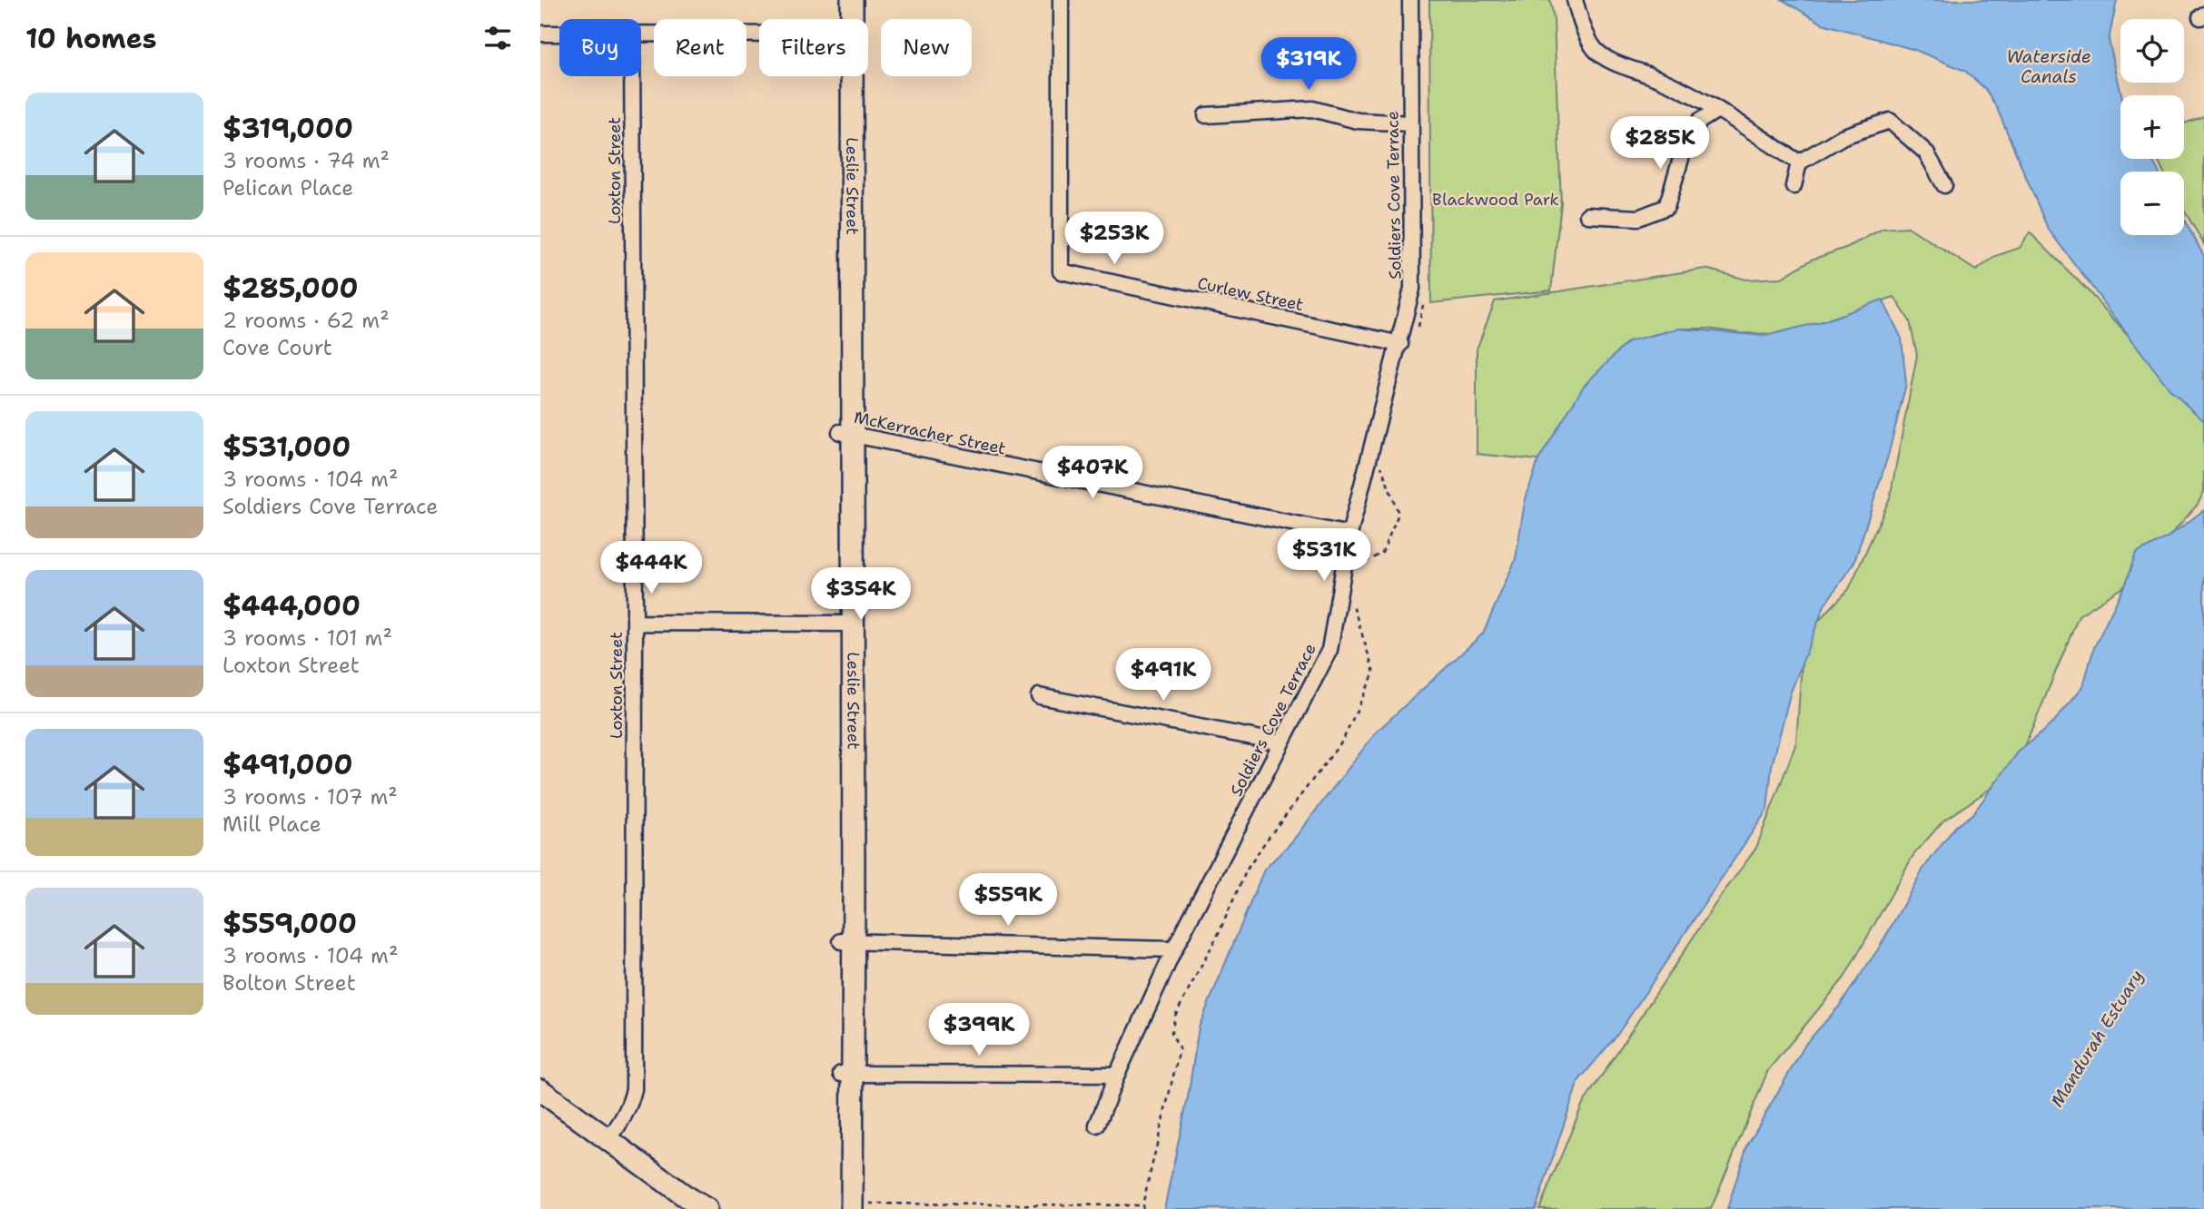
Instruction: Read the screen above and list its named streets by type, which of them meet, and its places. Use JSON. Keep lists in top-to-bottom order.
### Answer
{
  "streets": {
    "street": [
      "Loxton Street",
      "Leslie Street",
      "Soldiers Cove Terrace",
      "Curlew Street",
      "McKerracher Street"
    ]
  },
  "crossings": [
    ["Leslie Street", "McKerracher Street"],
    ["Soldiers Cove Terrace", "Curlew Street"],
    ["Soldiers Cove Terrace", "McKerracher Street"]
  ],
  "water": ["Waterside Canals", "Mandurah Estuary"],
  "parks": ["Blackwood Park"],
  "page": {
    "heading": "10 homes",
    "map_buttons": ["+", "−"],
    "chip": [
      "Buy",
      "Rent",
      "Filters",
      "New"
    ],
    "price": [
      "$319K",
      "$285K",
      "$253K",
      "$407K",
      "$531K",
      "$444K",
      "$354K",
      "$491K",
      "$559K",
      "$399K"
    ],
    "list": [
      {
        "name": "$319,000",
        "note": "3 rooms · 74 m² · Pelican Place"
      },
      {
        "name": "$285,000",
        "note": "2 rooms · 62 m² · Cove Court"
      },
      {
        "name": "$531,000",
        "note": "3 rooms · 104 m² · Soldiers Cove Terrace"
      },
      {
        "name": "$444,000",
        "note": "3 rooms · 101 m² · Loxton Street"
      },
      {
        "name": "$491,000",
        "note": "3 rooms · 107 m² · Mill Place"
      },
      {
        "name": "$559,000",
        "note": "3 rooms · 104 m² · Bolton Street"
      }
    ]
  }
}
